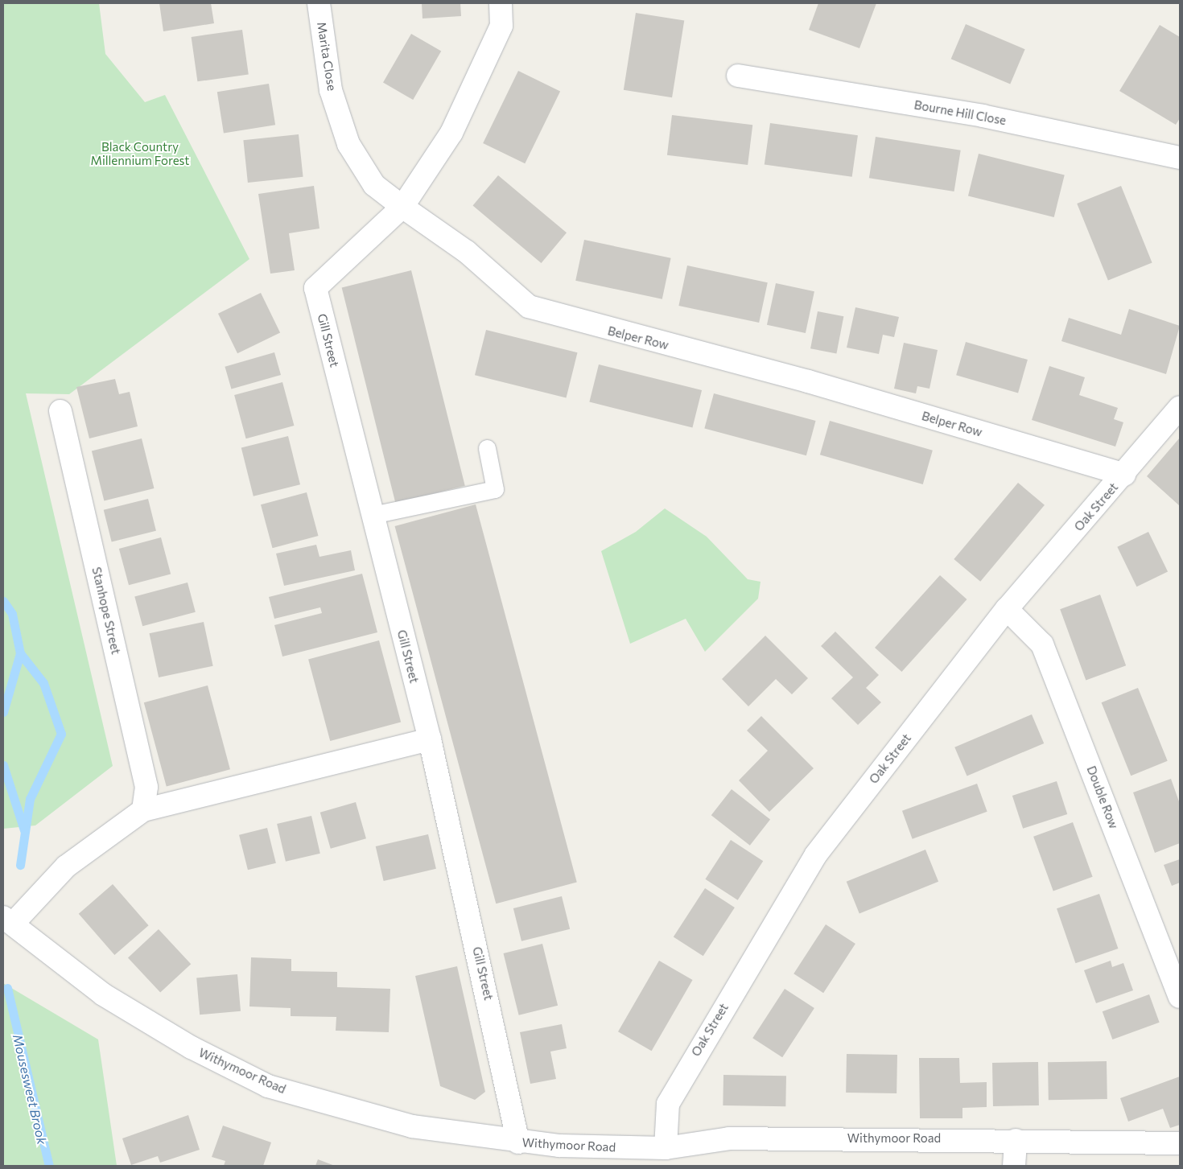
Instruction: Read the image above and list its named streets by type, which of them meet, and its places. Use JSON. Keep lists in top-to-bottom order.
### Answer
{
  "streets": {
    "street": [
      "Marita Close",
      "Bourne Hill Close",
      "Belper Row",
      "Gill Street",
      "Oak Street",
      "Stanhope Street",
      "Double Row",
      "Withymoor Road"
    ]
  },
  "crossings": [
    ["Marita Close", "Belper Row"],
    ["Marita Close", "Gill Street"],
    ["Belper Row", "Gill Street"],
    ["Belper Row", "Oak Street"],
    ["Gill Street", "Withymoor Road"],
    ["Oak Street", "Double Row"],
    ["Oak Street", "Withymoor Road"]
  ],
  "water": ["Mousesweet Brook"],
  "parks": ["Black Country Millennium Forest"]
}
